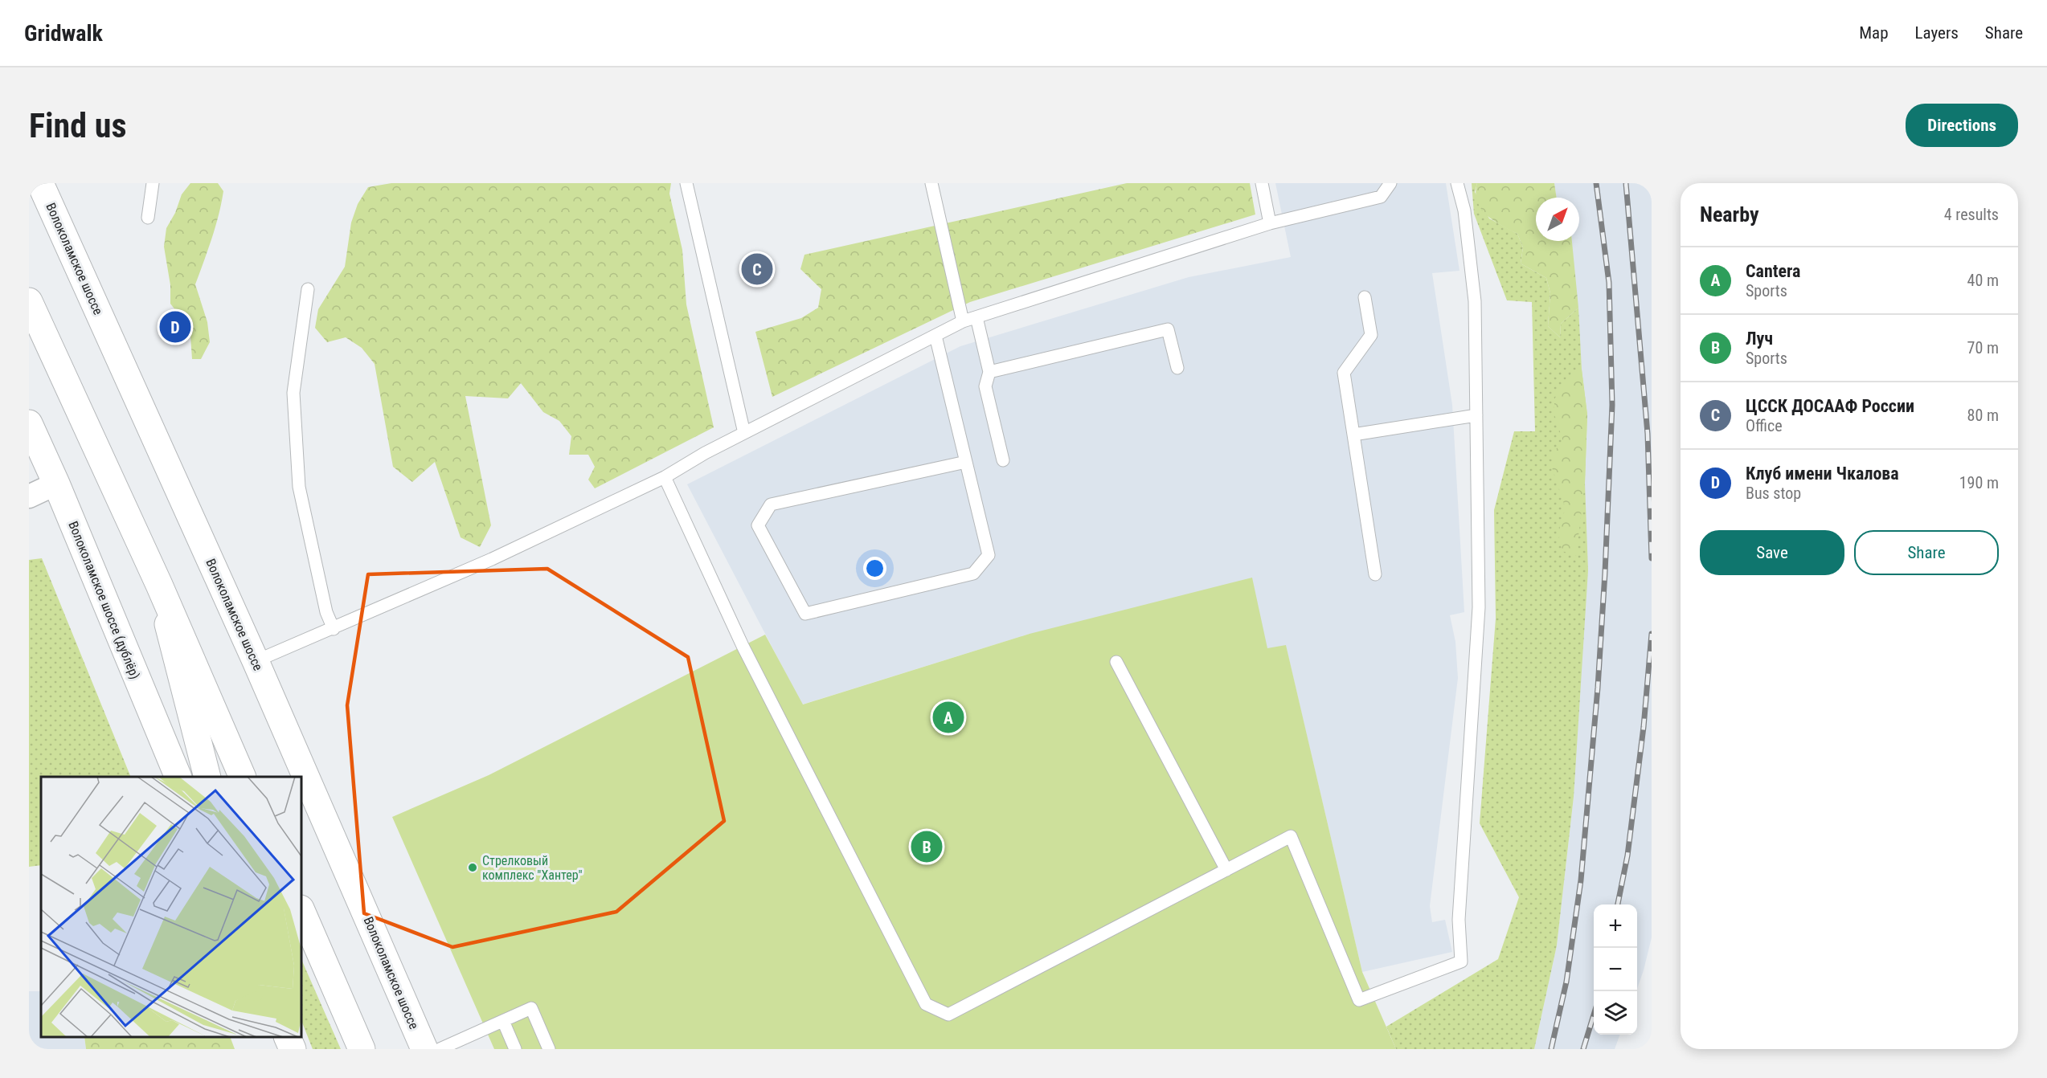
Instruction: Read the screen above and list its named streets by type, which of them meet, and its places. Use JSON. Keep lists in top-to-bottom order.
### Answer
{
  "streets": {
    "main road": ["Волоколамское шоссе", "Волоколамское шоссе (дублёр)"]
  },
  "places": ["Стрелковый комплекс \"Хантер\""],
  "north": "top right",
  "page": {
    "header": "Gridwalk",
    "nav": ["Map", "Layers", "Share"],
    "buttons": [
      "Directions",
      ["Save", "Share"]
    ],
    "title": "Find us",
    "heading": ["Nearby", "4 results"],
    "list": [
      {
        "mark": "A",
        "name": "Cantera",
        "note": "Sports",
        "value": "40 m"
      },
      {
        "mark": "B",
        "name": "Луч",
        "note": "Sports",
        "value": "70 m"
      },
      {
        "mark": "C",
        "name": "ЦССК ДОСААФ России",
        "note": "Office",
        "value": "80 m"
      },
      {
        "mark": "D",
        "name": "Клуб имени Чкалова",
        "note": "Bus stop",
        "value": "190 m"
      }
    ],
    "pins": [
      "C",
      "D",
      "A",
      "B"
    ],
    "map_buttons": ["+", "−"]
  }
}
